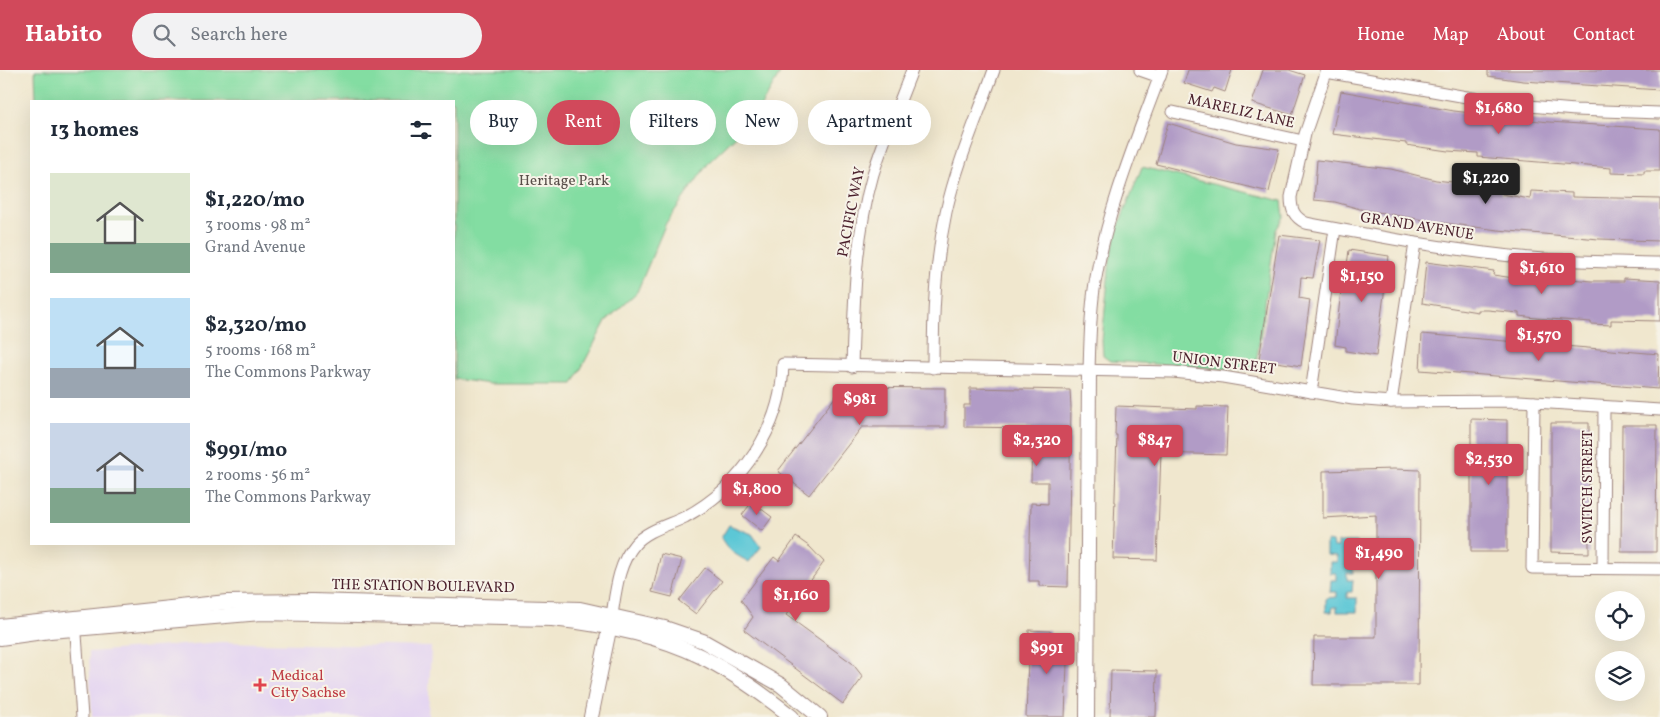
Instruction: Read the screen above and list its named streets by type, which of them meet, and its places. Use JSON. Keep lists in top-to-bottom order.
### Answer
{
  "streets": {
    "street": [
      "MARELIZ LANE",
      "PACIFIC WAY",
      "GRAND AVENUE",
      "UNION STREET",
      "SWITCH STREET",
      "THE STATION BOULEVARD"
    ]
  },
  "crossings": [
    ["MARELIZ LANE", "GRAND AVENUE"],
    ["PACIFIC WAY", "UNION STREET"],
    ["UNION STREET", "SWITCH STREET"],
    ["UNION STREET", "THE STATION BOULEVARD"]
  ],
  "parks": ["Heritage Park"],
  "places": {
    "health": ["Medical City Sachse"]
  },
  "page": {
    "header": "Habito",
    "search": "Search here",
    "nav": [
      "Home",
      "Map",
      "About",
      "Contact"
    ],
    "price": [
      "$1,680",
      "$1,220",
      "$1,610",
      "$1,150",
      "$1,570",
      "$981",
      "$2,320",
      "$847",
      "$2,530",
      "$1,800",
      "$1,490",
      "$1,160",
      "$991"
    ],
    "chip": [
      "Buy",
      "Rent",
      "Filters",
      "New",
      "Apartment"
    ],
    "heading": "13 homes",
    "list": [
      {
        "name": "$1,220/mo",
        "note": "3 rooms · 98 m² · Grand Avenue"
      },
      {
        "name": "$2,320/mo",
        "note": "5 rooms · 168 m² · The Commons Parkway"
      },
      {
        "name": "$991/mo",
        "note": "2 rooms · 56 m² · The Commons Parkway"
      }
    ]
  }
}
